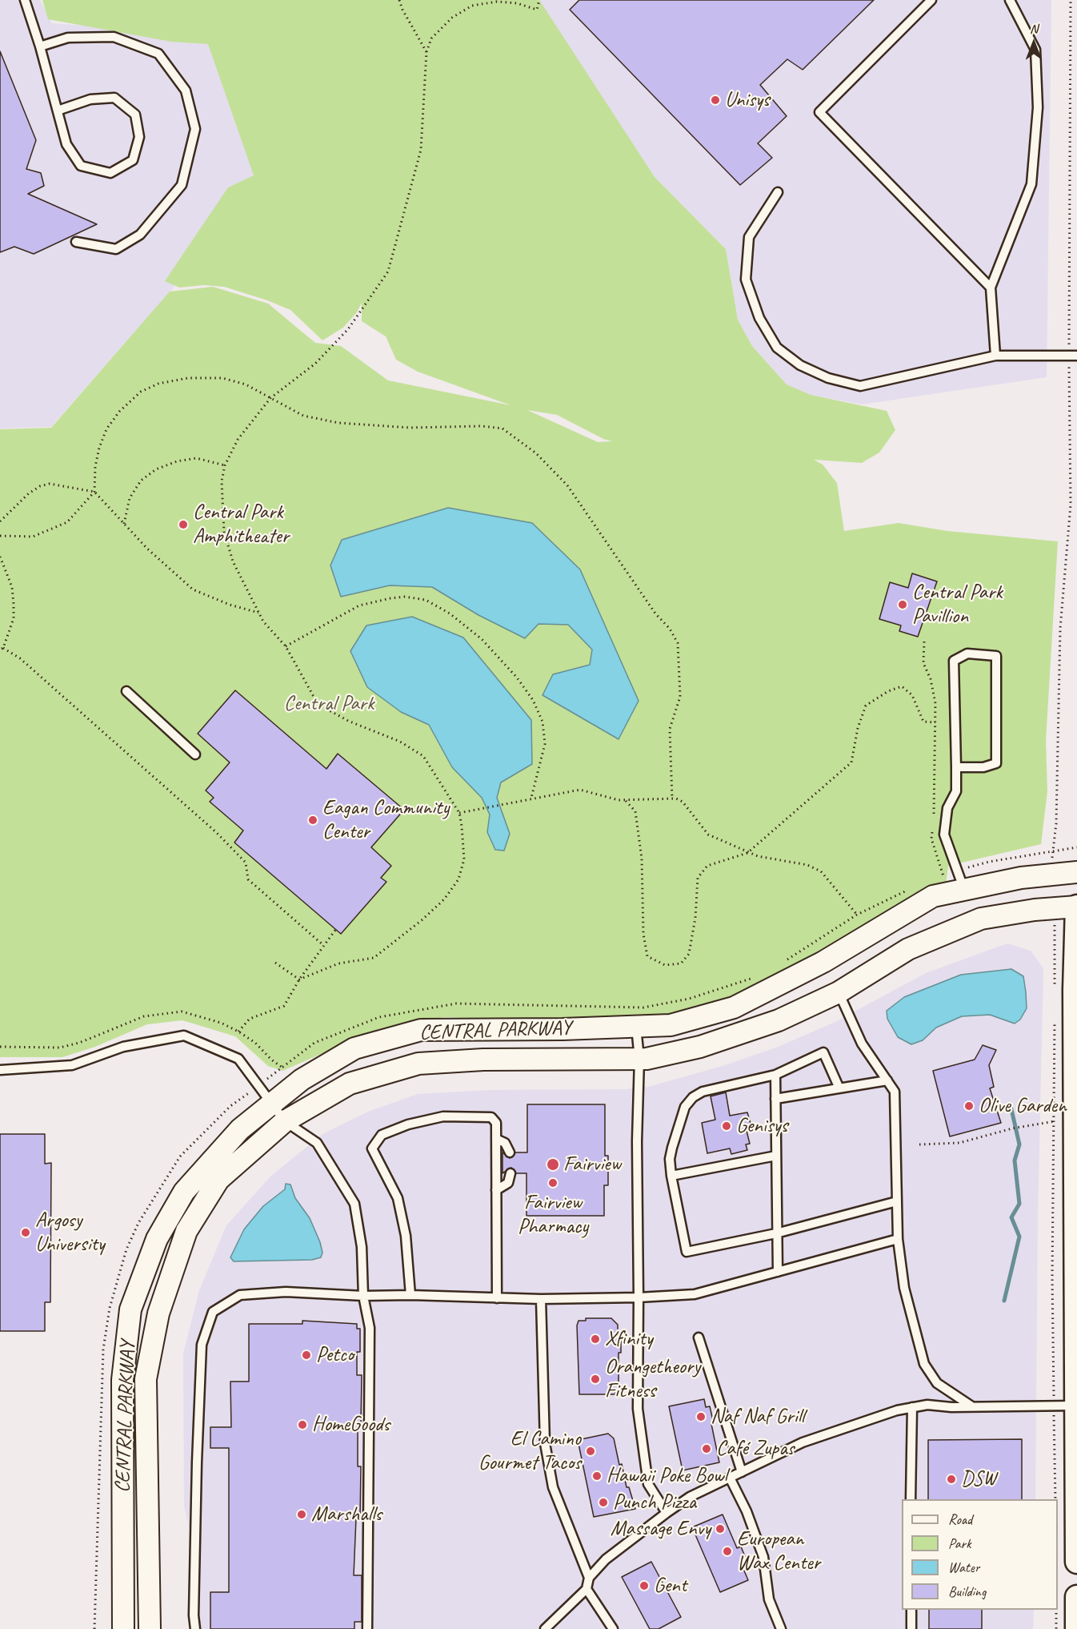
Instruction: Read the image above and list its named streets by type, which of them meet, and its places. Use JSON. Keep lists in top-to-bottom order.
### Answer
{
  "streets": {
    "street": ["CENTRAL PARKWAY"]
  },
  "parks": ["Central Park"],
  "places": [
    "Unisys",
    "Central Park Amphitheater",
    "Central Park Pavillion",
    "Eagan Community Center",
    "Olive Garden",
    "Genisys",
    "Fairview",
    "Fairview Pharmacy",
    "Argosy University",
    "Xfinity",
    "Petco",
    "Orangetheory Fitness",
    "Naf Naf Grill",
    "HomeGoods",
    "Café Zupas",
    "El Camino Gourmet Tacos",
    "Hawaii Poke Bowl",
    "DSW",
    "Punch Pizza",
    "Marshalls",
    "Massage Envy",
    "European Wax Center",
    "Gent"
  ],
  "legend": [
    "Road",
    "Park",
    "Water",
    "Building"
  ],
  "north": "top"
}
